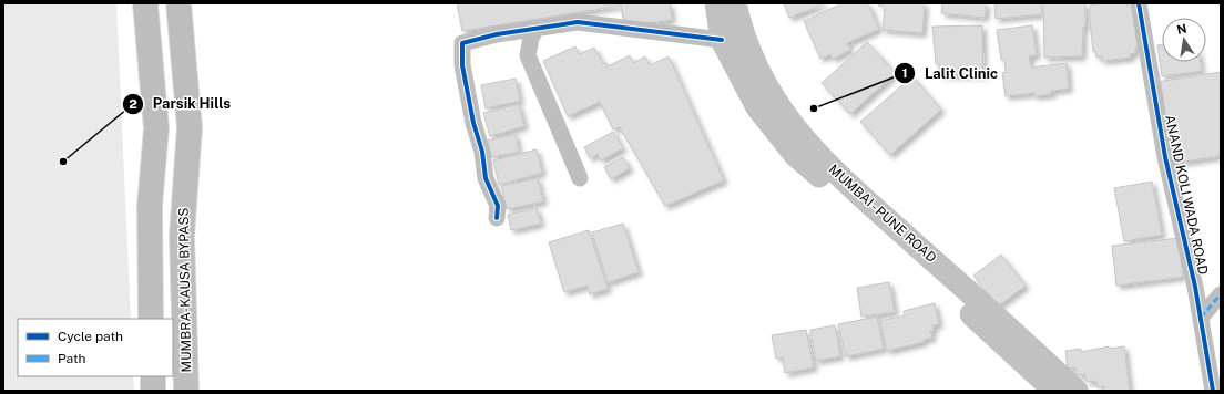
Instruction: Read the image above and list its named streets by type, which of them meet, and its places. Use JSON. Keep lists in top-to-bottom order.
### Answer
{
  "streets": {
    "highway": ["MUMBRA-KAUSA BYPASS"],
    "main road": ["MUMBAI - PUNE ROAD"],
    "street": ["ANAND KOLI WADA ROAD"]
  },
  "places": ["Lalit Clinic", "Parsik Hills"],
  "legend": ["Cycle path", "Path"],
  "north": "top"
}
